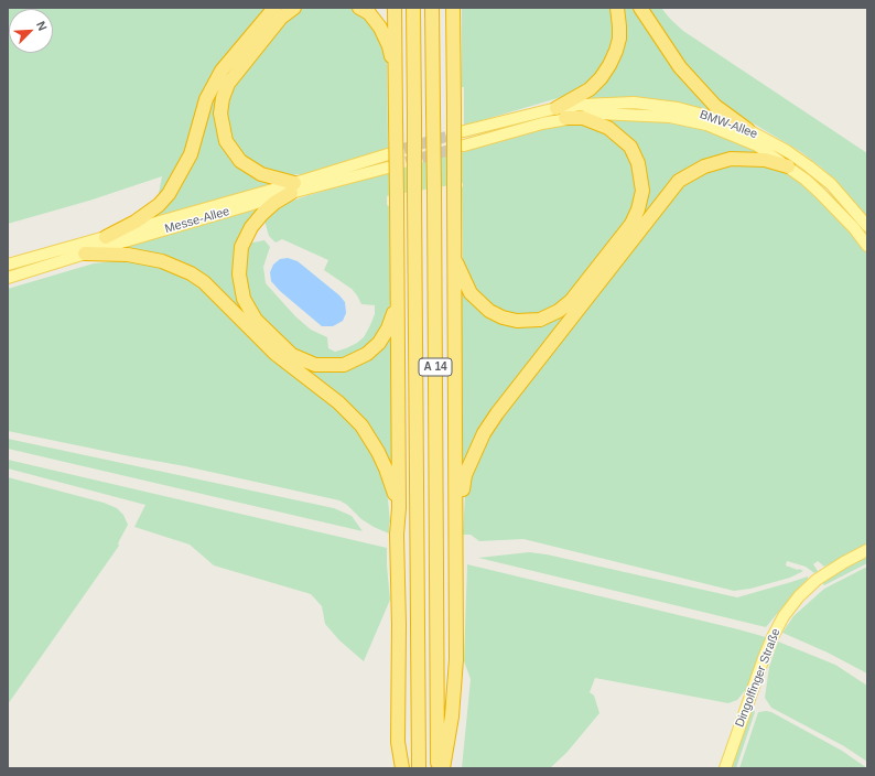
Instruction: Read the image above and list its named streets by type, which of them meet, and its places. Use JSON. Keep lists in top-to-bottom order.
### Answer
{
  "streets": {
    "highway": ["A 14"],
    "main road": ["BMW-Allee", "Messe-Allee", "Dingolfinger Straße"]
  },
  "north": "top right"
}
